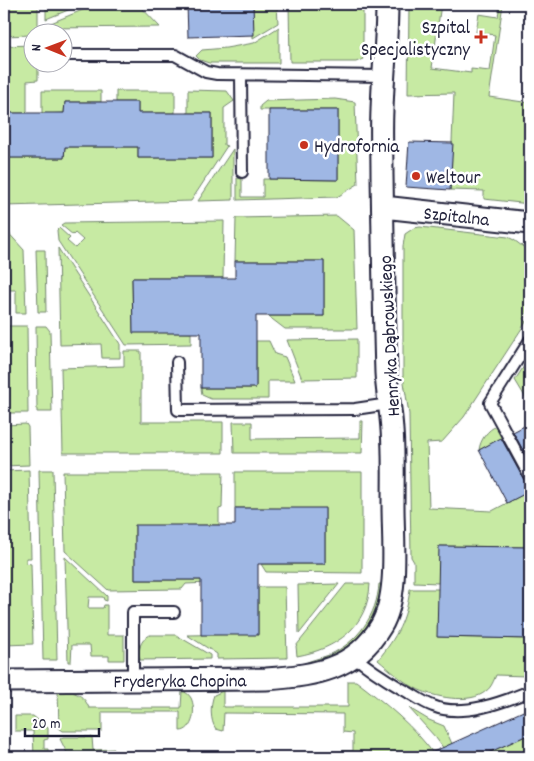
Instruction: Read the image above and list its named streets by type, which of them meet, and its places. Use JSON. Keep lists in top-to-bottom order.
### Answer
{
  "streets": {
    "street": ["Szpitalna", "Henryka Dąbrowskiego", "Fryderyka Chopina"]
  },
  "crossings": [
    ["Szpitalna", "Henryka Dąbrowskiego"],
    ["Henryka Dąbrowskiego", "Fryderyka Chopina"]
  ],
  "places": {
    "health": ["Szpital Specjalistyczny"],
    "other": ["Hydrofornia", "Weltour"]
  },
  "scale_bar": "20 m",
  "north": "left"
}
